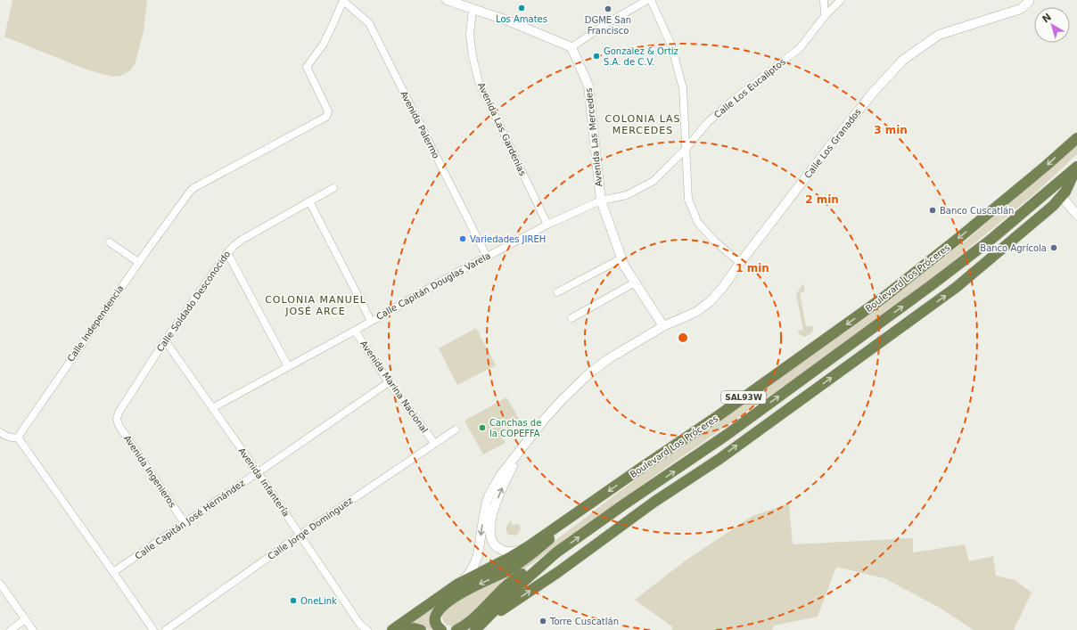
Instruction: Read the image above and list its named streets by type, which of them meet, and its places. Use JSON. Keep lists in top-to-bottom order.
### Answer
{
  "streets": {
    "highway": ["Boulevard Los Próceres", "SAL93W"],
    "street": [
      "Calle Los Eucaliptos",
      "Avenida Palermo",
      "Avenida Las Gardenias",
      "Avenida Las Mercedes",
      "Calle Los Granados",
      "Calle Capitán Douglas Varela",
      "Calle Soldado Desconocido",
      "Calle Independencia",
      "Avenida Marina Nacional",
      "Avenida Ingenieros",
      "Avenida Infantería",
      "Calle Capitán José Hernández",
      "Calle Jorge Domínguez"
    ]
  },
  "crossings": [
    ["Calle Los Eucaliptos", "Avenida Las Mercedes"],
    ["Calle Los Eucaliptos", "Calle Capitán Douglas Varela"],
    ["Avenida Palermo", "Calle Capitán Douglas Varela"],
    ["Avenida Palermo", "Calle Independencia"],
    ["Avenida Las Gardenias", "Calle Capitán Douglas Varela"],
    ["Avenida Las Mercedes", "Calle Los Granados"],
    ["Avenida Las Mercedes", "Calle Capitán Douglas Varela"],
    ["Calle Los Granados", "Boulevard Los Próceres"],
    ["Calle Capitán Douglas Varela", "Avenida Marina Nacional"],
    ["Calle Capitán Douglas Varela", "Avenida Infantería"],
    ["Calle Soldado Desconocido", "Avenida Ingenieros"],
    ["Calle Soldado Desconocido", "Avenida Infantería"],
    ["Avenida Marina Nacional", "Calle Capitán José Hernández"],
    ["Avenida Marina Nacional", "Calle Jorge Domínguez"],
    ["Avenida Ingenieros", "Calle Capitán José Hernández"],
    ["Avenida Infantería", "Calle Capitán José Hernández"],
    ["Avenida Infantería", "Calle Jorge Domínguez"]
  ],
  "districts": ["COLONIA LAS MERCEDES", "COLONIA MANUEL JOSÉ ARCE"],
  "places": [
    "Los Amates",
    "DGME San Francisco",
    "Gonzalez & Ortiz S.A. de C.V.",
    "Banco Cuscatlán",
    "Variedades JIREH",
    "Banco Agrícola",
    "Canchas de la COPEFFA",
    "OneLink",
    "Torre Cuscatlán"
  ],
  "north": "top left",
  "rings": ["3 min", "2 min", "1 min"]
}
